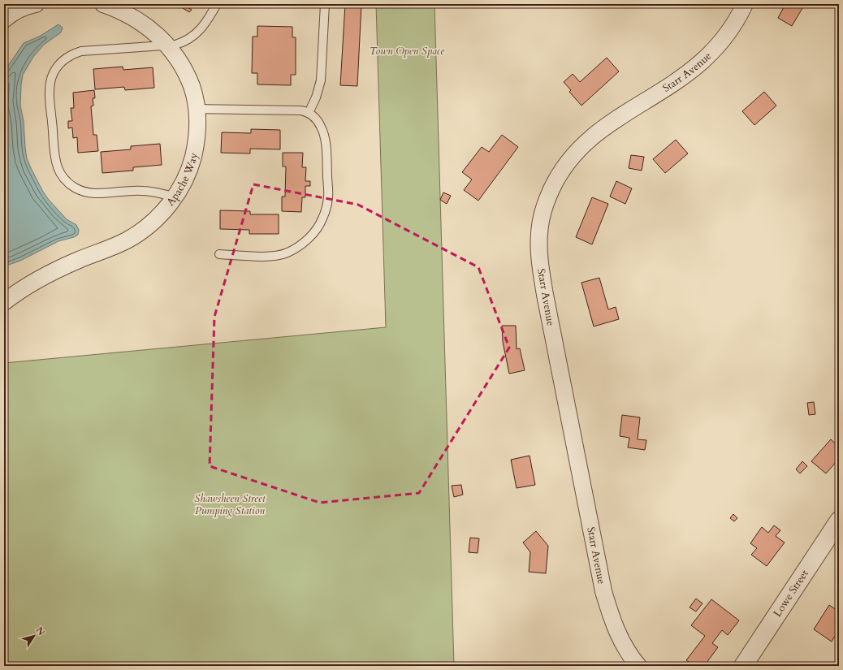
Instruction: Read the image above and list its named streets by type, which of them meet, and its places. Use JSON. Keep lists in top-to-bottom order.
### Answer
{
  "streets": {
    "street": ["Starr Avenue", "Apache Way", "Lowe Street"]
  },
  "parks": ["Town Open Space", "Shawsheen Street Pumping Station"],
  "north": "top right"
}
